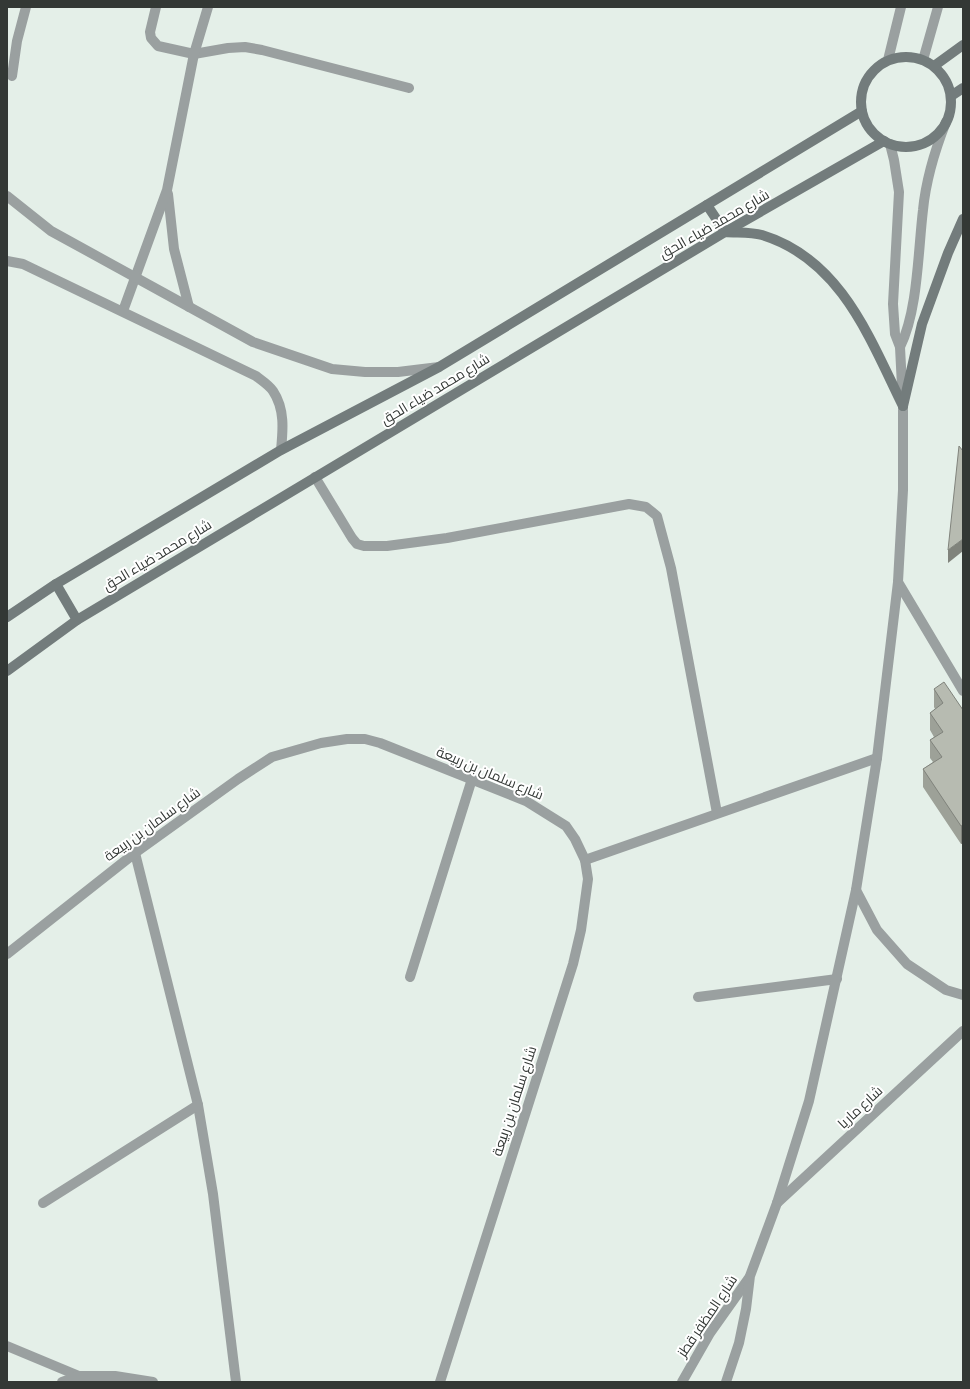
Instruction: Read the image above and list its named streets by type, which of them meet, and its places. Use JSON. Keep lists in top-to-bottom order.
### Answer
{
  "streets": {
    "main road": ["شارع محمد ضياء الحق"],
    "street": ["شارع سلمان بن ربيعة", "شارع ماريا", "شارع المظفر قطز"]
  }
}
